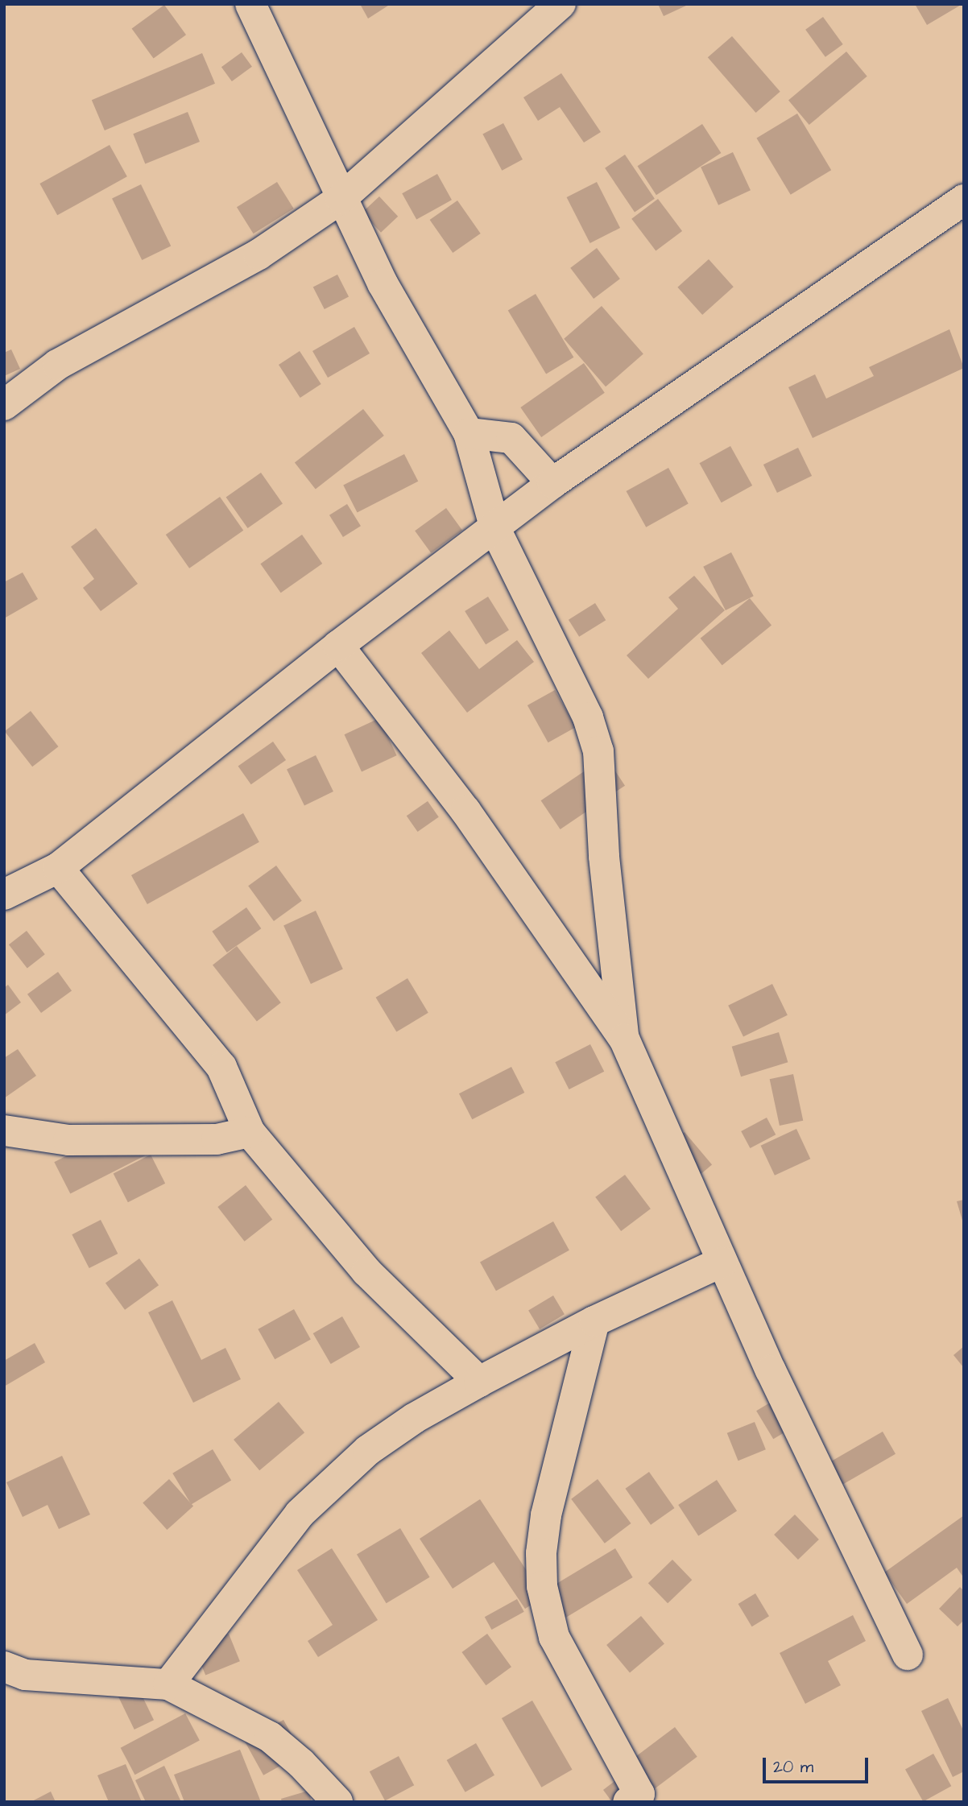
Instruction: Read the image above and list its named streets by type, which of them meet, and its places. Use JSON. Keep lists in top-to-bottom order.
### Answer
{
  "scale_bar": "20 m"
}
